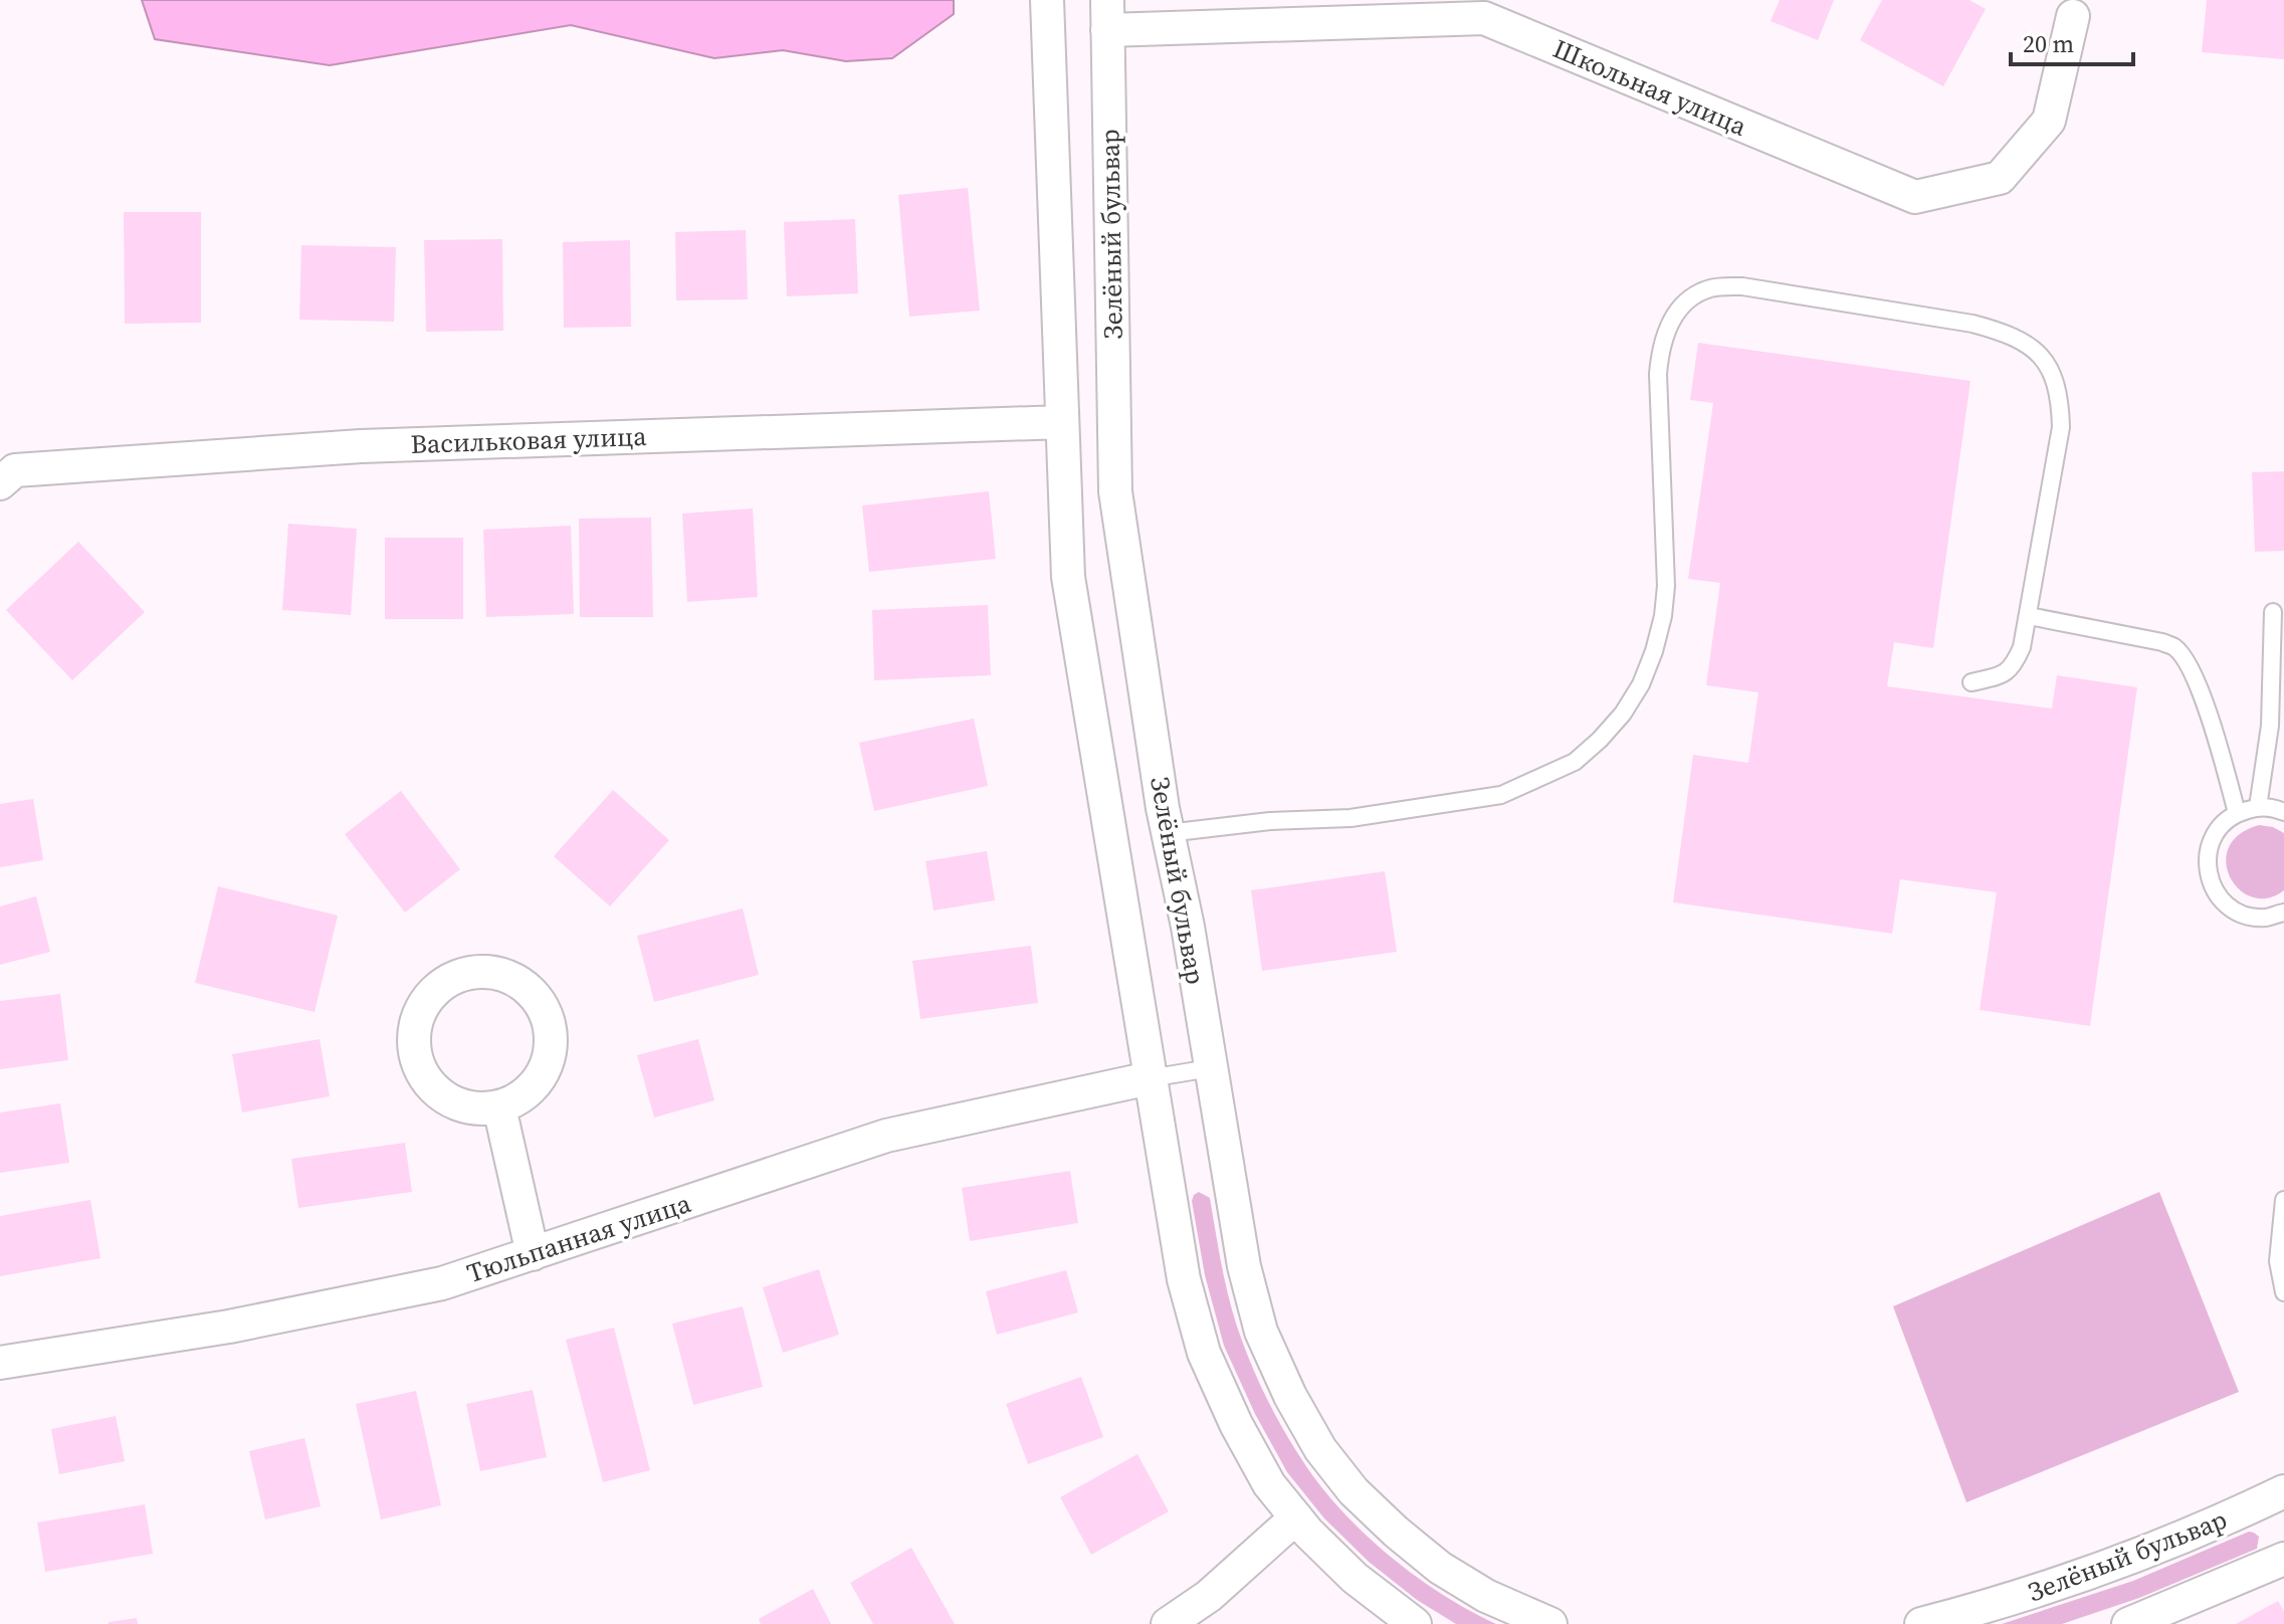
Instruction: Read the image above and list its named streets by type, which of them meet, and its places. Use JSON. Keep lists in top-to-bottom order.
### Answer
{
  "streets": {
    "street": [
      "Школьная улица",
      "Зелёный бульвар",
      "Васильковая улица",
      "Тюльпанная улица"
    ]
  },
  "crossings": [
    ["Школьная улица", "Зелёный бульвар"],
    ["Зелёный бульвар", "Васильковая улица"],
    ["Зелёный бульвар", "Тюльпанная улица"]
  ],
  "scale_bar": "20 m"
}
